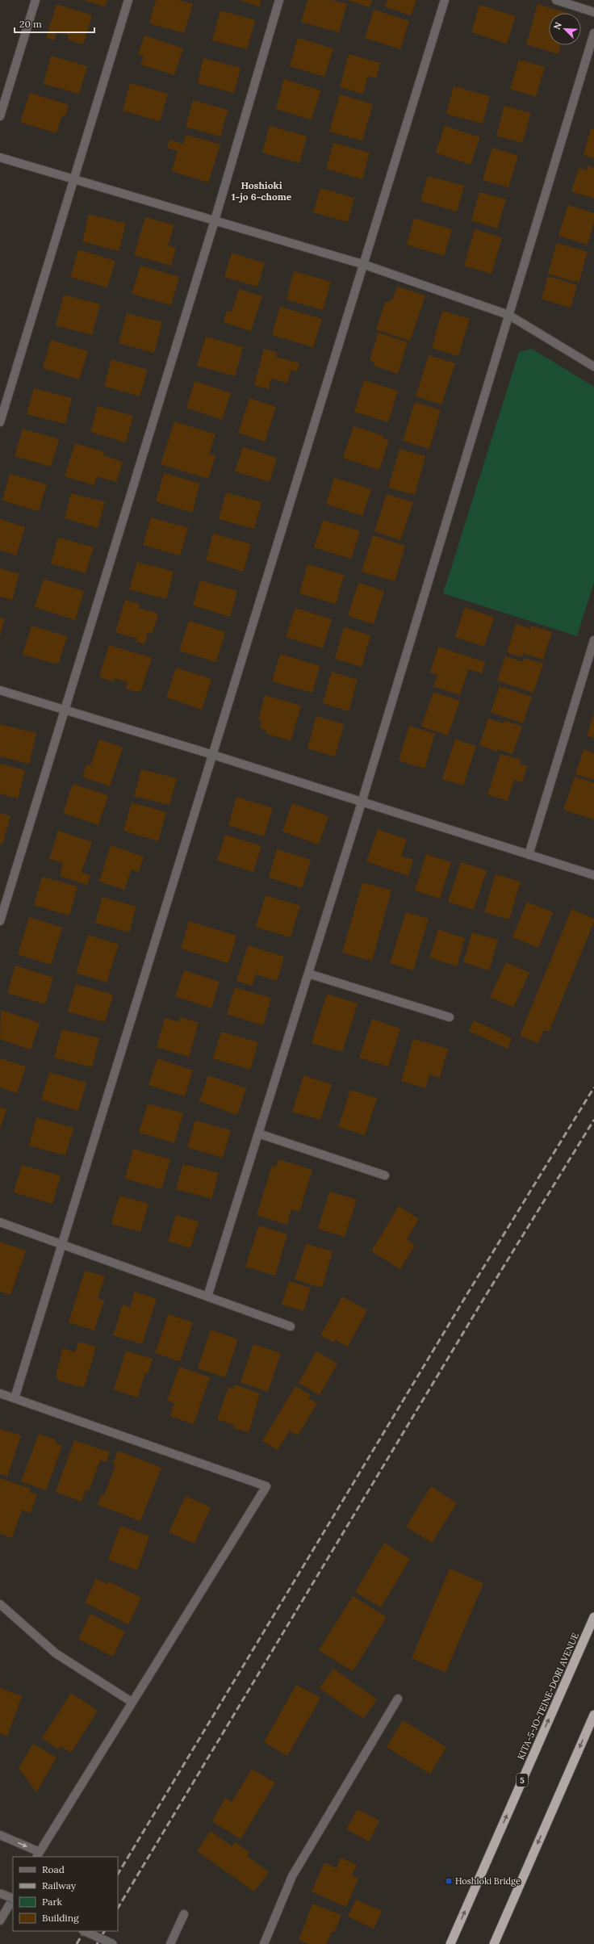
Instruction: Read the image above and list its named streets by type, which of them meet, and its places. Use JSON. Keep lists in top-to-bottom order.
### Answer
{
  "streets": {
    "highway": ["KITA-5-JO-TEINE-DORI AVENUE", "5"]
  },
  "districts": ["Hoshioki 1-jo 6-chome"],
  "places": {
    "transit": ["Hoshioki Bridge"]
  },
  "legend": [
    "Road",
    "Railway",
    "Park",
    "Building"
  ],
  "scale_bar": "20 m",
  "north": "top left"
}
